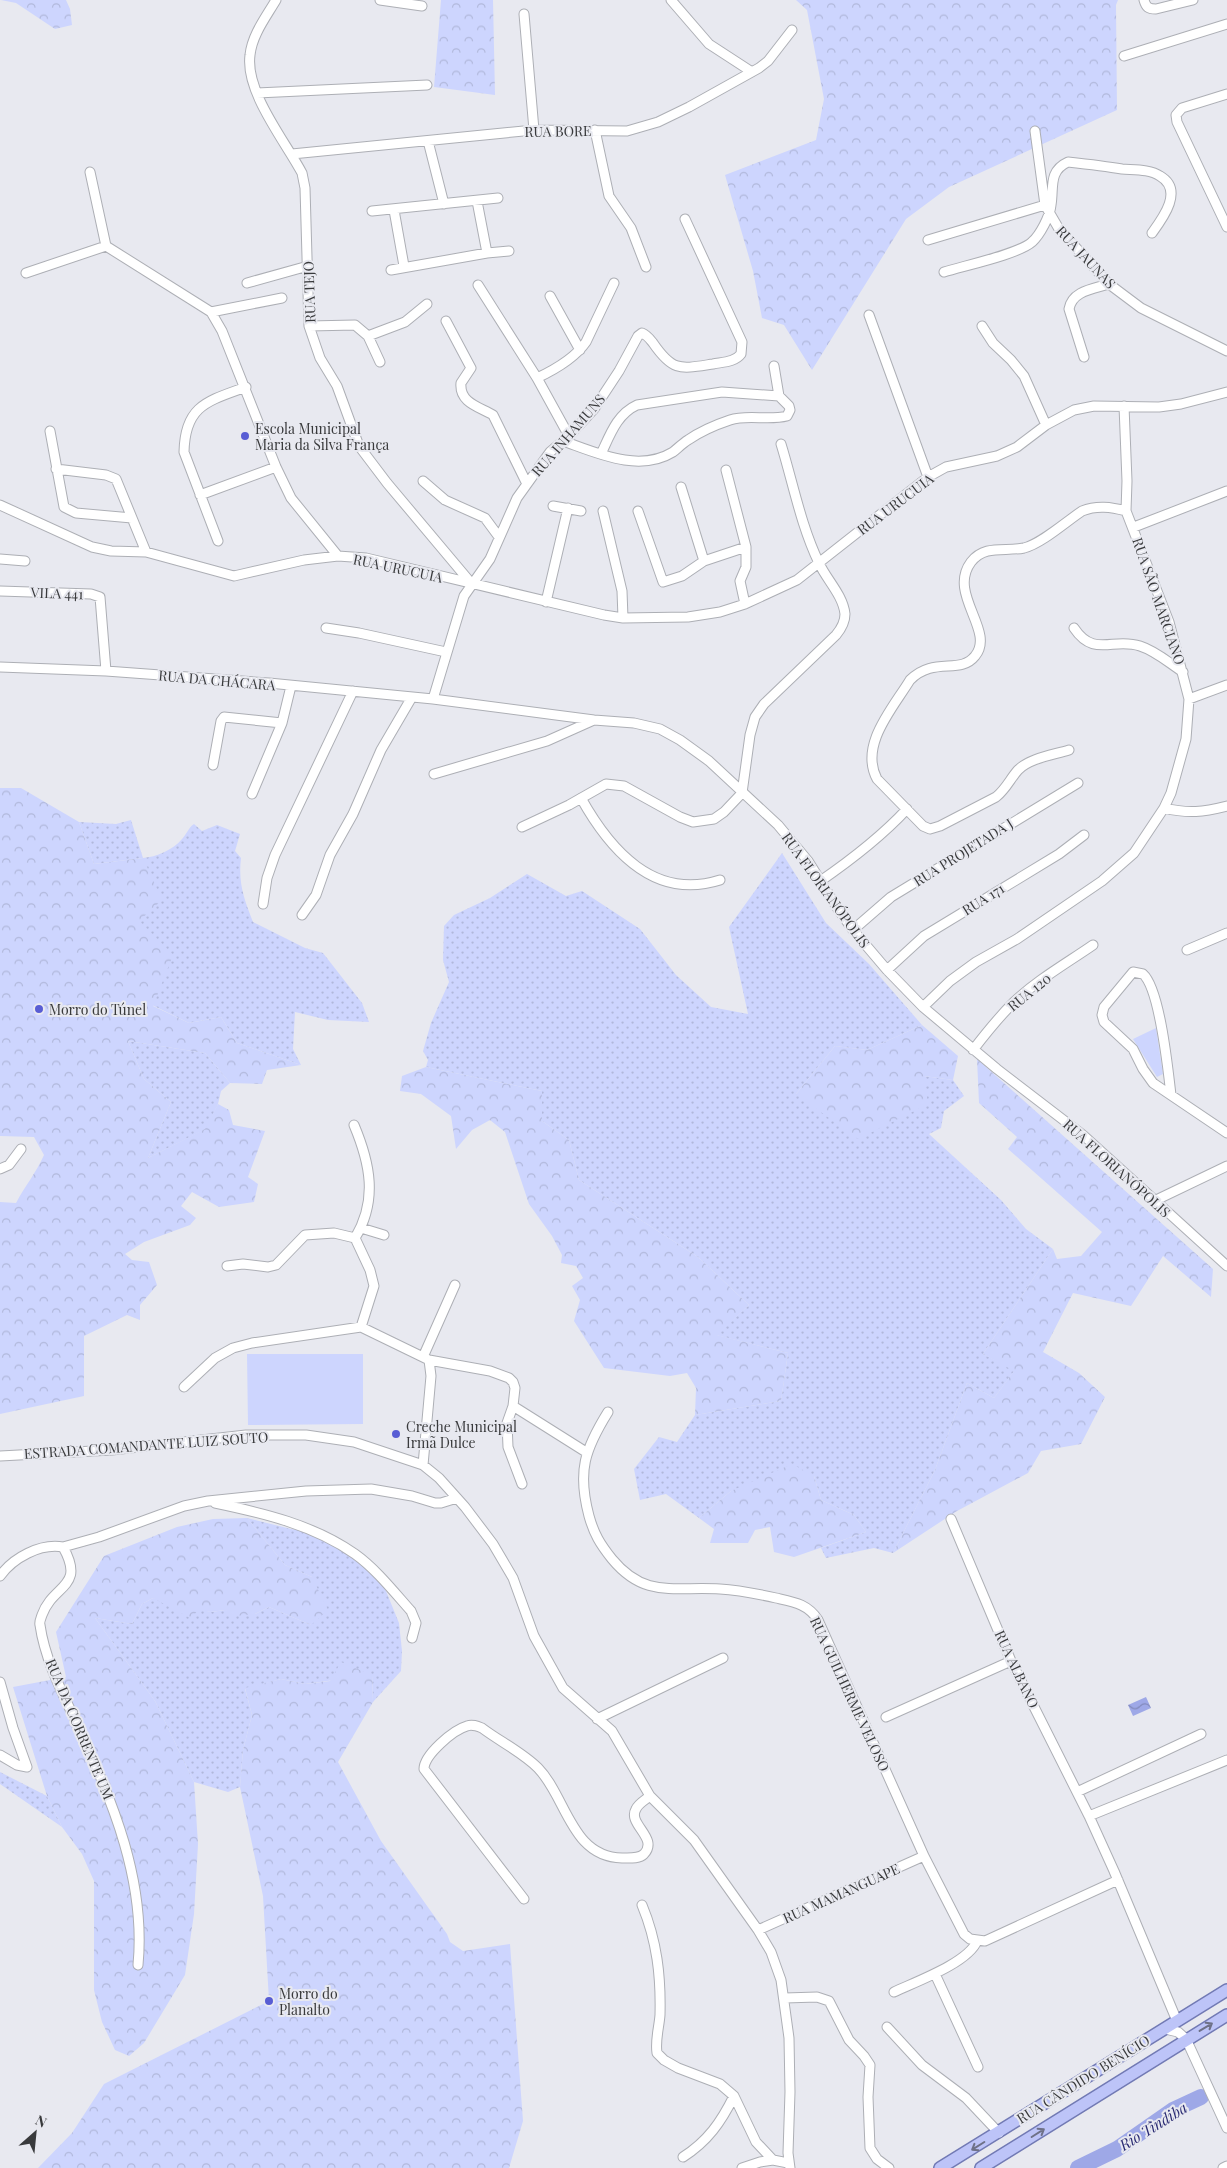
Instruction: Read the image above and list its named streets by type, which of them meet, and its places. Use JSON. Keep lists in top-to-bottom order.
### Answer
{
  "streets": {
    "main road": ["RUA CÂNDIDO BENÍCIO"],
    "street": [
      "RUA BORE",
      "RUA JAUNAS",
      "RUA TEJO",
      "RUA INHAMUNS",
      "RUA URUCUIA",
      "VILA 441",
      "RUA SÃO MARCIANO",
      "RUA DA CHÁCARA",
      "RUA PROJETADA J",
      "RUA FLORIANÓPOLIS",
      "RUA 171",
      "RUA 120",
      "ESTRADA COMANDANTE LUIZ SOUTO",
      "RUA ALBANO",
      "RUA GUILHERME VELOSO",
      "RUA DA CORRENTE UM",
      "RUA MAMANGUAPE"
    ]
  },
  "crossings": [
    ["RUA BORE", "RUA TEJO"],
    ["RUA TEJO", "RUA INHAMUNS"],
    ["RUA TEJO", "RUA URUCUIA"],
    ["RUA INHAMUNS", "RUA URUCUIA"],
    ["RUA INHAMUNS", "RUA DA CHÁCARA"],
    ["RUA INHAMUNS", "RUA FLORIANÓPOLIS"],
    ["RUA URUCUIA", "RUA SÃO MARCIANO"],
    ["VILA 441", "RUA DA CHÁCARA"],
    ["RUA SÃO MARCIANO", "RUA FLORIANÓPOLIS"],
    ["RUA DA CHÁCARA", "RUA FLORIANÓPOLIS"],
    ["RUA PROJETADA J", "RUA FLORIANÓPOLIS"],
    ["RUA FLORIANÓPOLIS", "RUA 171"],
    ["RUA FLORIANÓPOLIS", "RUA 120"],
    ["ESTRADA COMANDANTE LUIZ SOUTO", "RUA MAMANGUAPE"],
    ["RUA ALBANO", "RUA CÂNDIDO BENÍCIO"],
    ["RUA GUILHERME VELOSO", "RUA MAMANGUAPE"]
  ],
  "water": ["Rio Tindiba"],
  "places": [
    "Escola Municipal Maria da Silva França",
    "Morro do Túnel",
    "Creche Municipal Irmã Dulce",
    "Morro do Planalto"
  ],
  "north": "top right"
}
